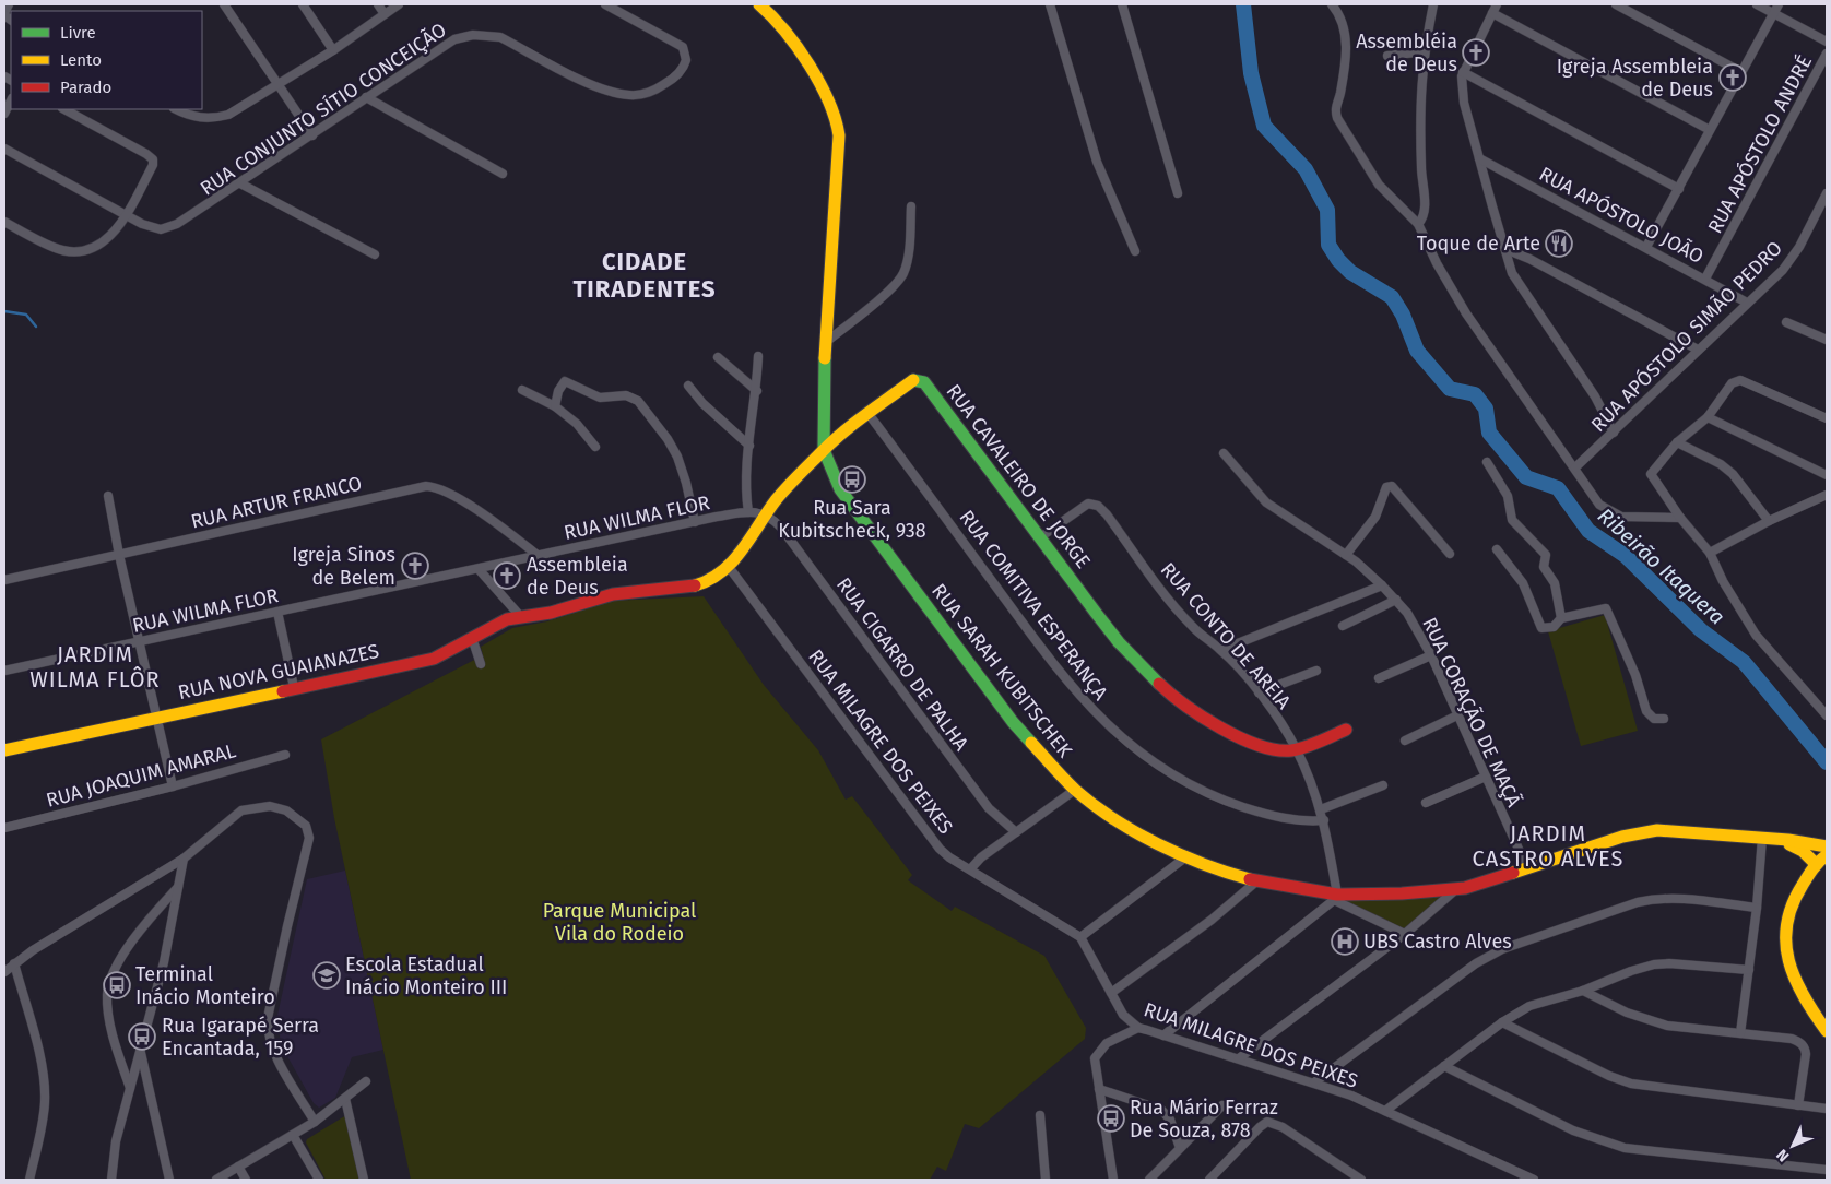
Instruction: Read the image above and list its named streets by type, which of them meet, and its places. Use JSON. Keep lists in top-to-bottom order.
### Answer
{
  "streets": {
    "street": [
      "RUA CONJUNTO SÍTIO CONCEIÇÃO",
      "RUA APÓSTOLO ANDRÉ",
      "RUA APÓSTOLO JOÃO",
      "RUA APÓSTOLO SIMÃO PEDRO",
      "RUA CAVALEIRO DE JORGE",
      "RUA ARTUR FRANCO",
      "RUA WILMA FLOR",
      "RUA COMITIVA ESPERANÇA",
      "RUA CONTO DE AREIA",
      "RUA CIGARRO DE PALHA",
      "RUA SARAH KUBITSCHEK",
      "RUA NOVA GUAIANAZES",
      "RUA CORAÇÃO DE MAÇÃ",
      "RUA MILAGRE DOS PEIXES",
      "RUA JOAQUIM AMARAL"
    ]
  },
  "crossings": [
    ["RUA APÓSTOLO ANDRÉ", "RUA APÓSTOLO JOÃO"],
    ["RUA APÓSTOLO JOÃO", "RUA APÓSTOLO SIMÃO PEDRO"],
    ["RUA CAVALEIRO DE JORGE", "RUA WILMA FLOR"],
    ["RUA CAVALEIRO DE JORGE", "RUA COMITIVA ESPERANÇA"],
    ["RUA CAVALEIRO DE JORGE", "RUA CONTO DE AREIA"],
    ["RUA CAVALEIRO DE JORGE", "RUA CIGARRO DE PALHA"],
    ["RUA CAVALEIRO DE JORGE", "RUA SARAH KUBITSCHEK"],
    ["RUA CAVALEIRO DE JORGE", "RUA NOVA GUAIANAZES"],
    ["RUA CAVALEIRO DE JORGE", "RUA MILAGRE DOS PEIXES"],
    ["RUA ARTUR FRANCO", "RUA WILMA FLOR"],
    ["RUA WILMA FLOR", "RUA CIGARRO DE PALHA"],
    ["RUA COMITIVA ESPERANÇA", "RUA CONTO DE AREIA"],
    ["RUA CONTO DE AREIA", "RUA SARAH KUBITSCHEK"],
    ["RUA SARAH KUBITSCHEK", "RUA CORAÇÃO DE MAÇÃ"],
    ["RUA NOVA GUAIANAZES", "RUA MILAGRE DOS PEIXES"]
  ],
  "districts": ["CIDADE TIRADENTES", "JARDIM WILMA FLÔR", "JARDIM CASTRO ALVES"],
  "water": ["Ribeirão Itaquera"],
  "parks": ["Parque Municipal Vila do Rodeio"],
  "places": {
    "church": [
      "Assembléia de Deus",
      "Igreja Assembleia de Deus",
      "Igreja Sinos de Belem",
      "Assembleia de Deus"
    ],
    "restaurant": ["Toque de Arte"],
    "bus stop": [
      "Rua Sara Kubitscheck, 938",
      "Terminal Inácio Monteiro",
      "Rua Igarapé Serra Encantada, 159",
      "Rua Mário Ferraz De Souza, 878"
    ],
    "hospital": ["UBS Castro Alves"],
    "school or university": ["Escola Estadual Inácio Monteiro III"]
  },
  "legend": ["Livre", "Lento", "Parado"],
  "north": "bottom left"
}
